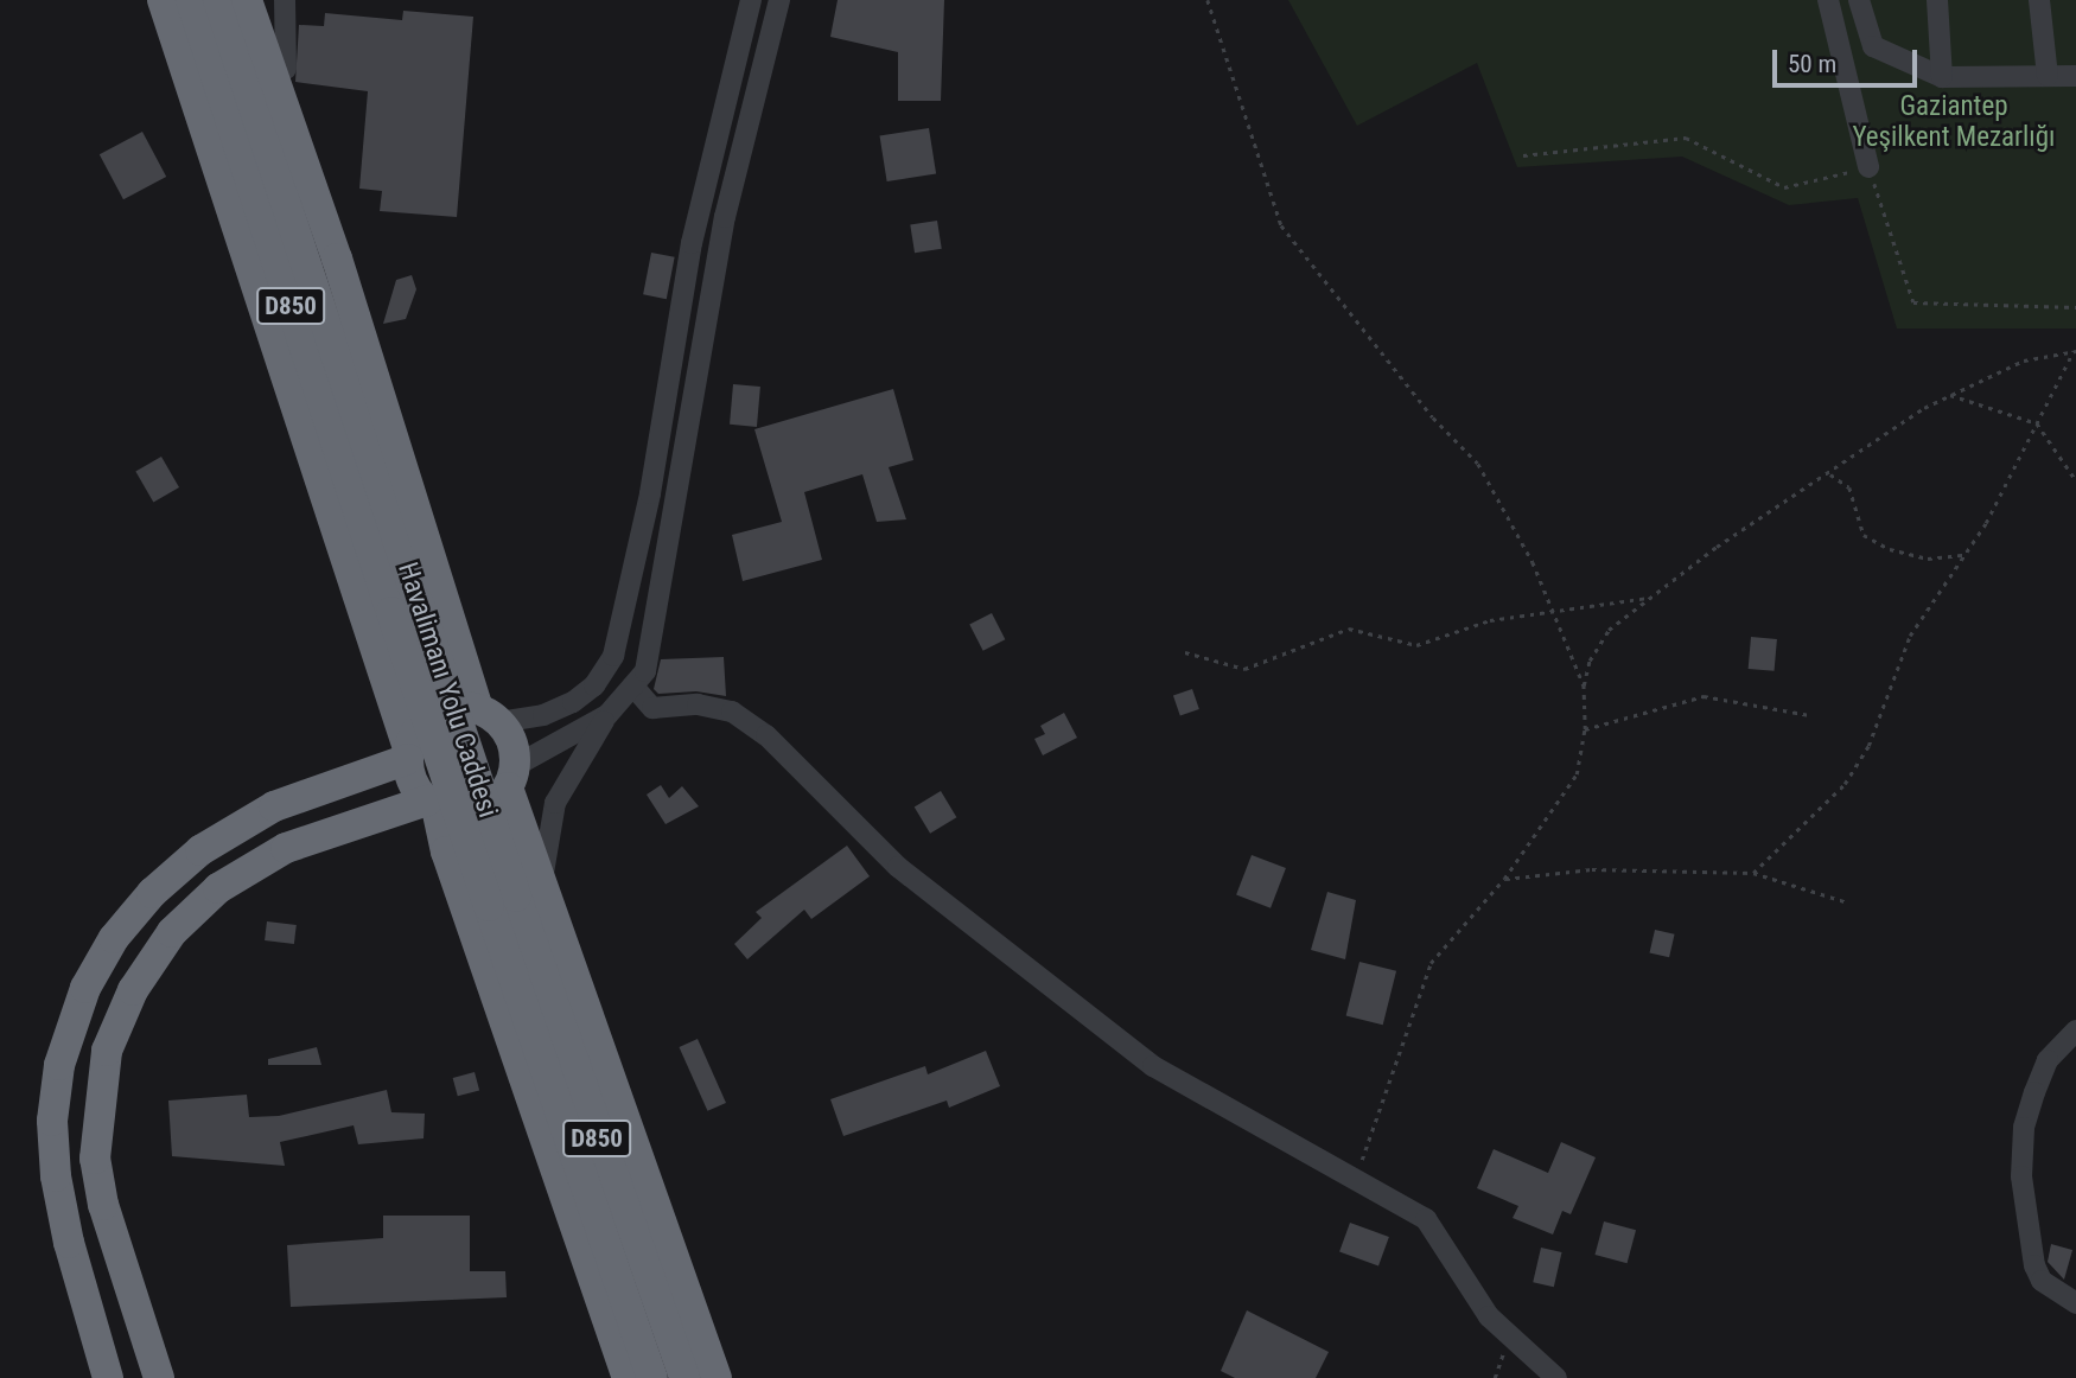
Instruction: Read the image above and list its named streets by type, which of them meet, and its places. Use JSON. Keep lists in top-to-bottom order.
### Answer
{
  "streets": {
    "highway": ["D850", "Havalimanı Yolu Caddesi"]
  },
  "parks": ["Gaziantep Yeşilkent Mezarlığı"],
  "scale_bar": "50 m"
}
